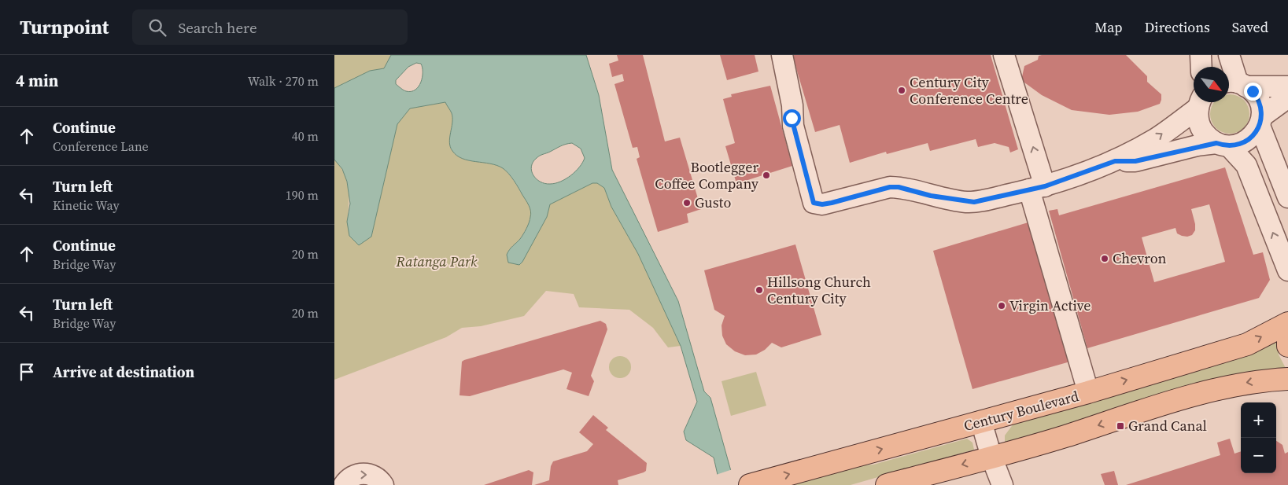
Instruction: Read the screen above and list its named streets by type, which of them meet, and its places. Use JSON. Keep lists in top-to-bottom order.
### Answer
{
  "streets": {
    "main road": ["Century Boulevard"]
  },
  "parks": ["Ratanga Park"],
  "places": {
    "other": [
      "Century City Conference Centre",
      "Bootlegger Coffee Company",
      "Gusto",
      "Chevron",
      "Hillsong Church Century City",
      "Virgin Active"
    ],
    "transit": ["Grand Canal"]
  },
  "north": "bottom right",
  "page": {
    "header": "Turnpoint",
    "search": "Search here",
    "nav": ["Map", "Directions", "Saved"],
    "heading": ["4 min", "Walk · 270 m"],
    "list": [
      ["Continue", "Conference Lane", "40 m"],
      ["Turn left", "Kinetic Way", "190 m"],
      ["Continue", "Bridge Way", "20 m"],
      ["Turn left", "Bridge Way", "20 m"],
      "Arrive at destination"
    ],
    "map_buttons": ["+", "−"]
  }
}
